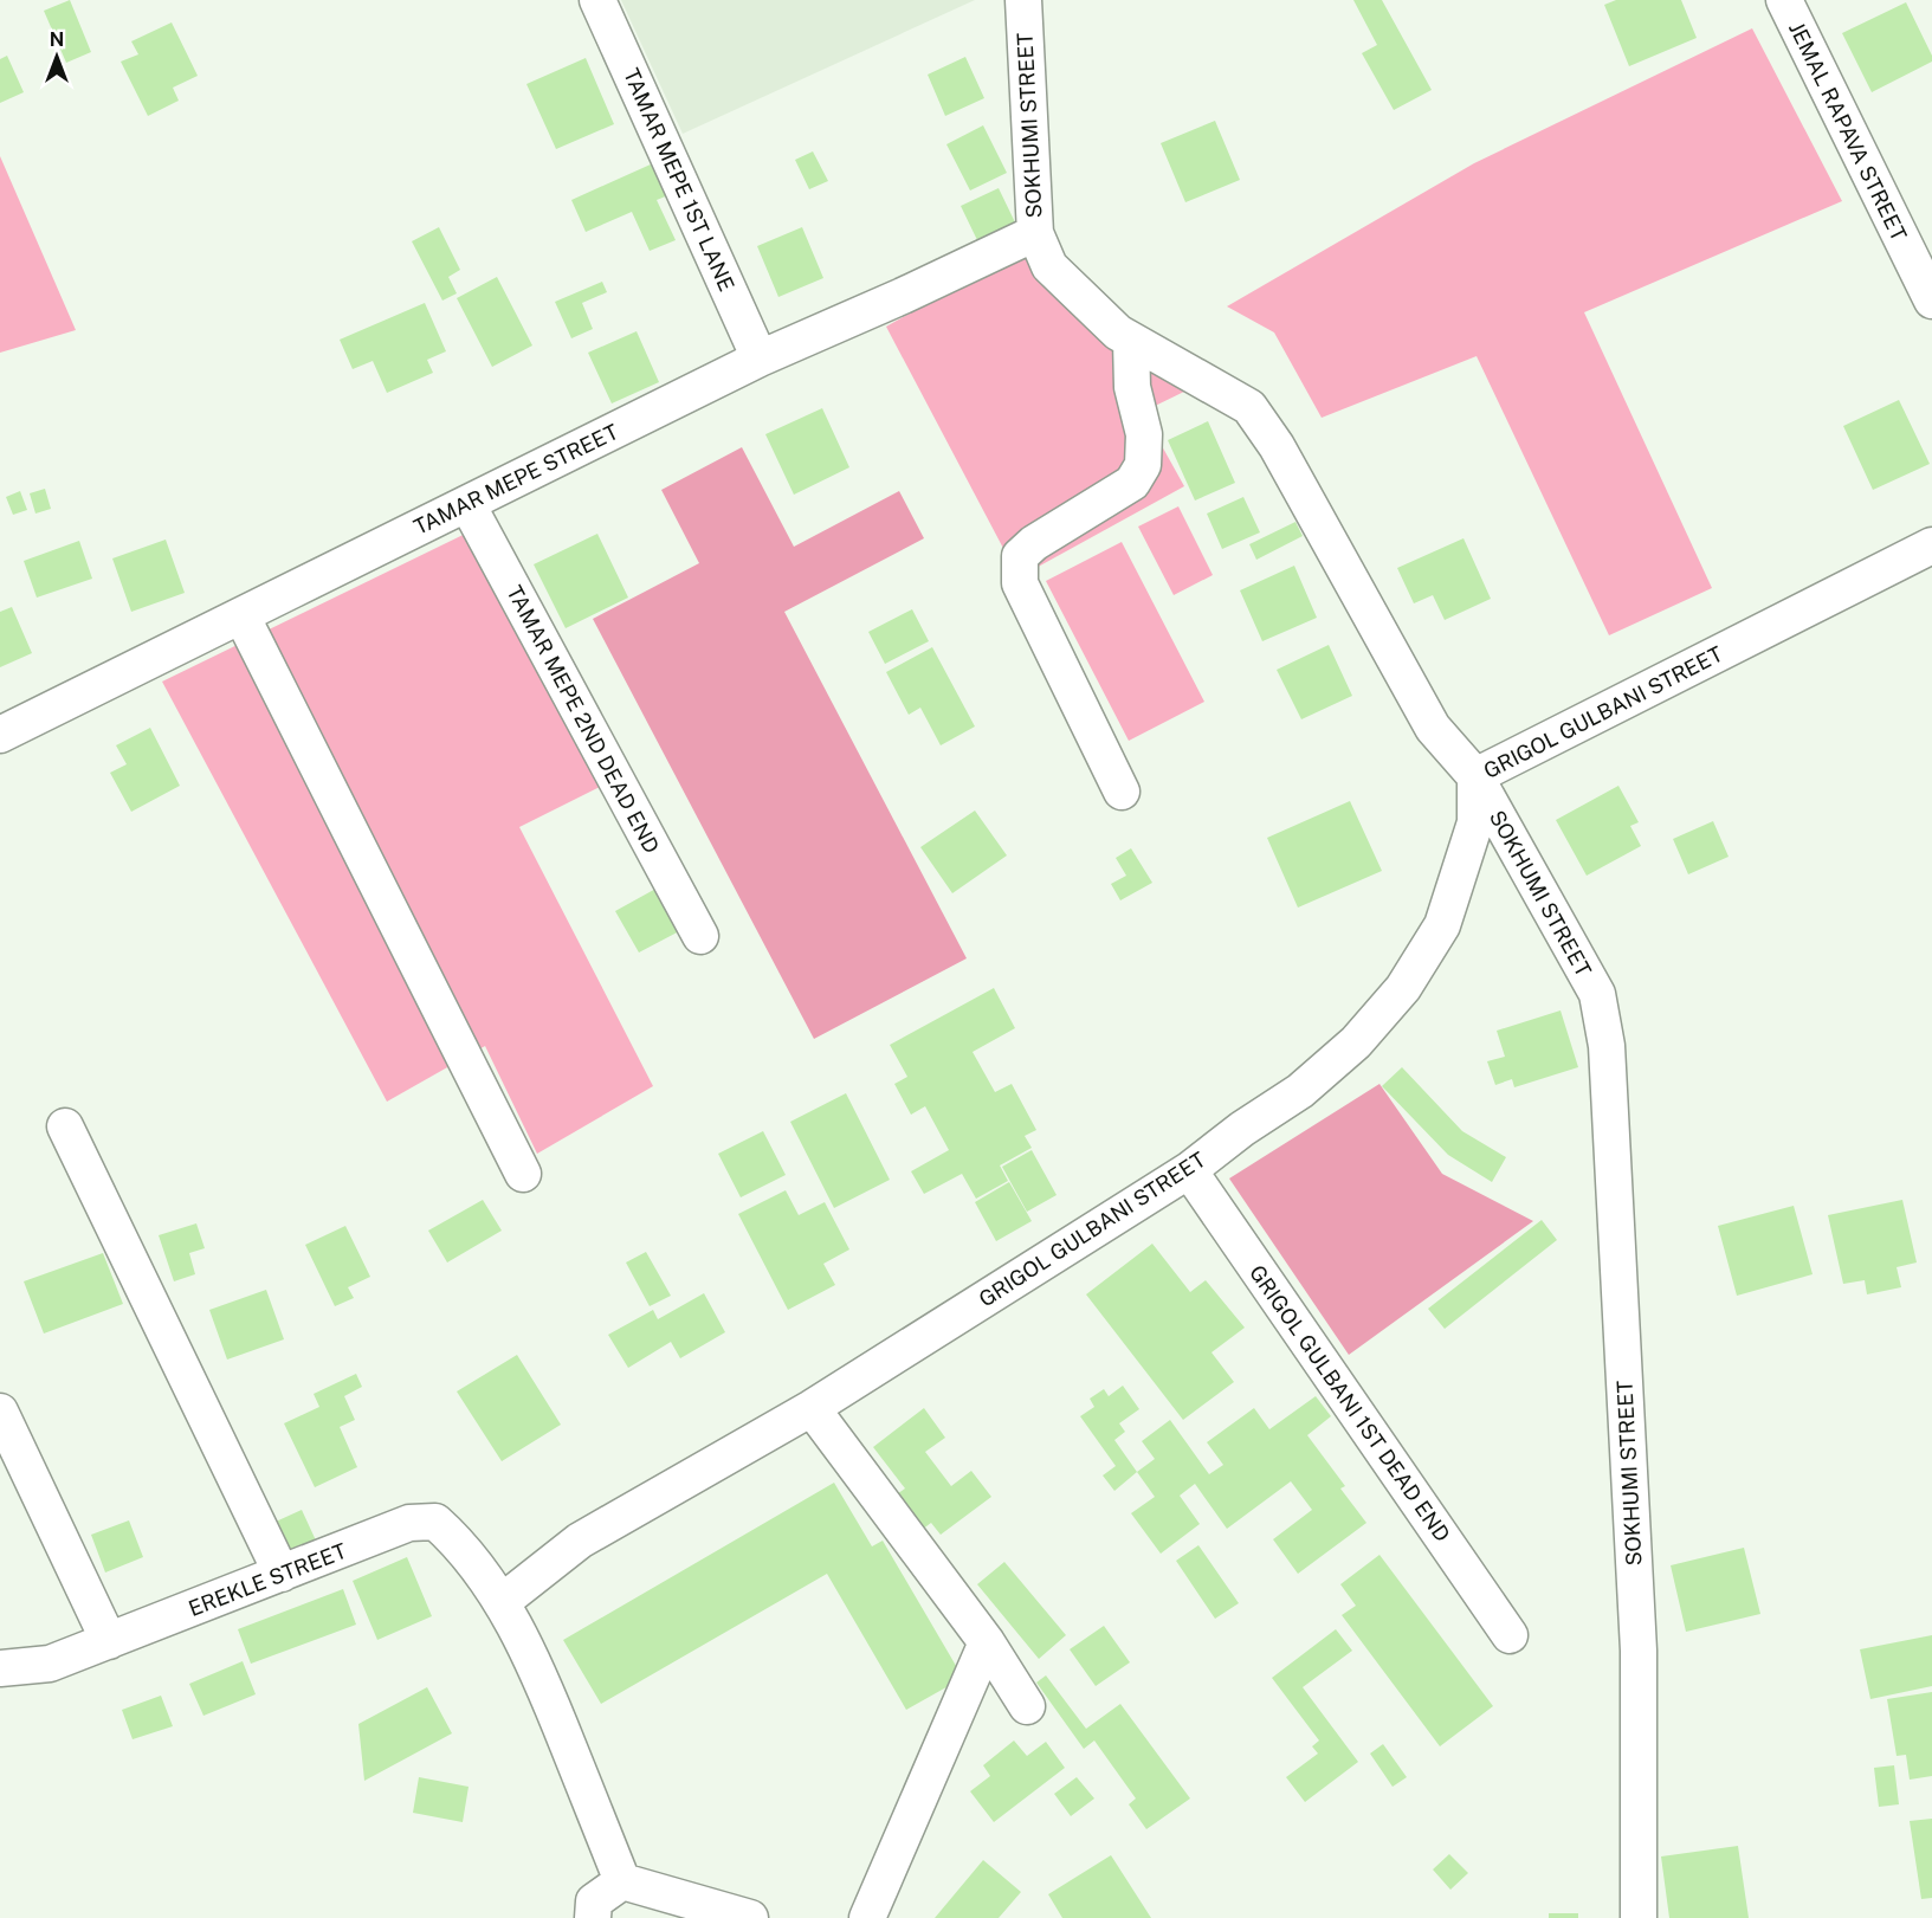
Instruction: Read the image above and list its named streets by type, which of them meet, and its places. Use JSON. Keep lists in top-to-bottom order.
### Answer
{
  "streets": {
    "street": [
      "SOKHUMI STREET",
      "JEMAL RAPAVA STREET",
      "TAMAR MEPE 1ST LANE",
      "TAMAR MEPE STREET",
      "GRIGOL GULBANI STREET",
      "TAMAR MEPE 2ND DEAD END",
      "GRIGOL GULBANI 1ST DEAD END",
      "EREKLE STREET"
    ]
  },
  "crossings": [
    ["SOKHUMI STREET", "TAMAR MEPE STREET"],
    ["SOKHUMI STREET", "GRIGOL GULBANI STREET"],
    ["TAMAR MEPE 1ST LANE", "TAMAR MEPE STREET"],
    ["TAMAR MEPE STREET", "TAMAR MEPE 2ND DEAD END"],
    ["GRIGOL GULBANI STREET", "GRIGOL GULBANI 1ST DEAD END"],
    ["GRIGOL GULBANI STREET", "EREKLE STREET"]
  ],
  "north": "top"
}
